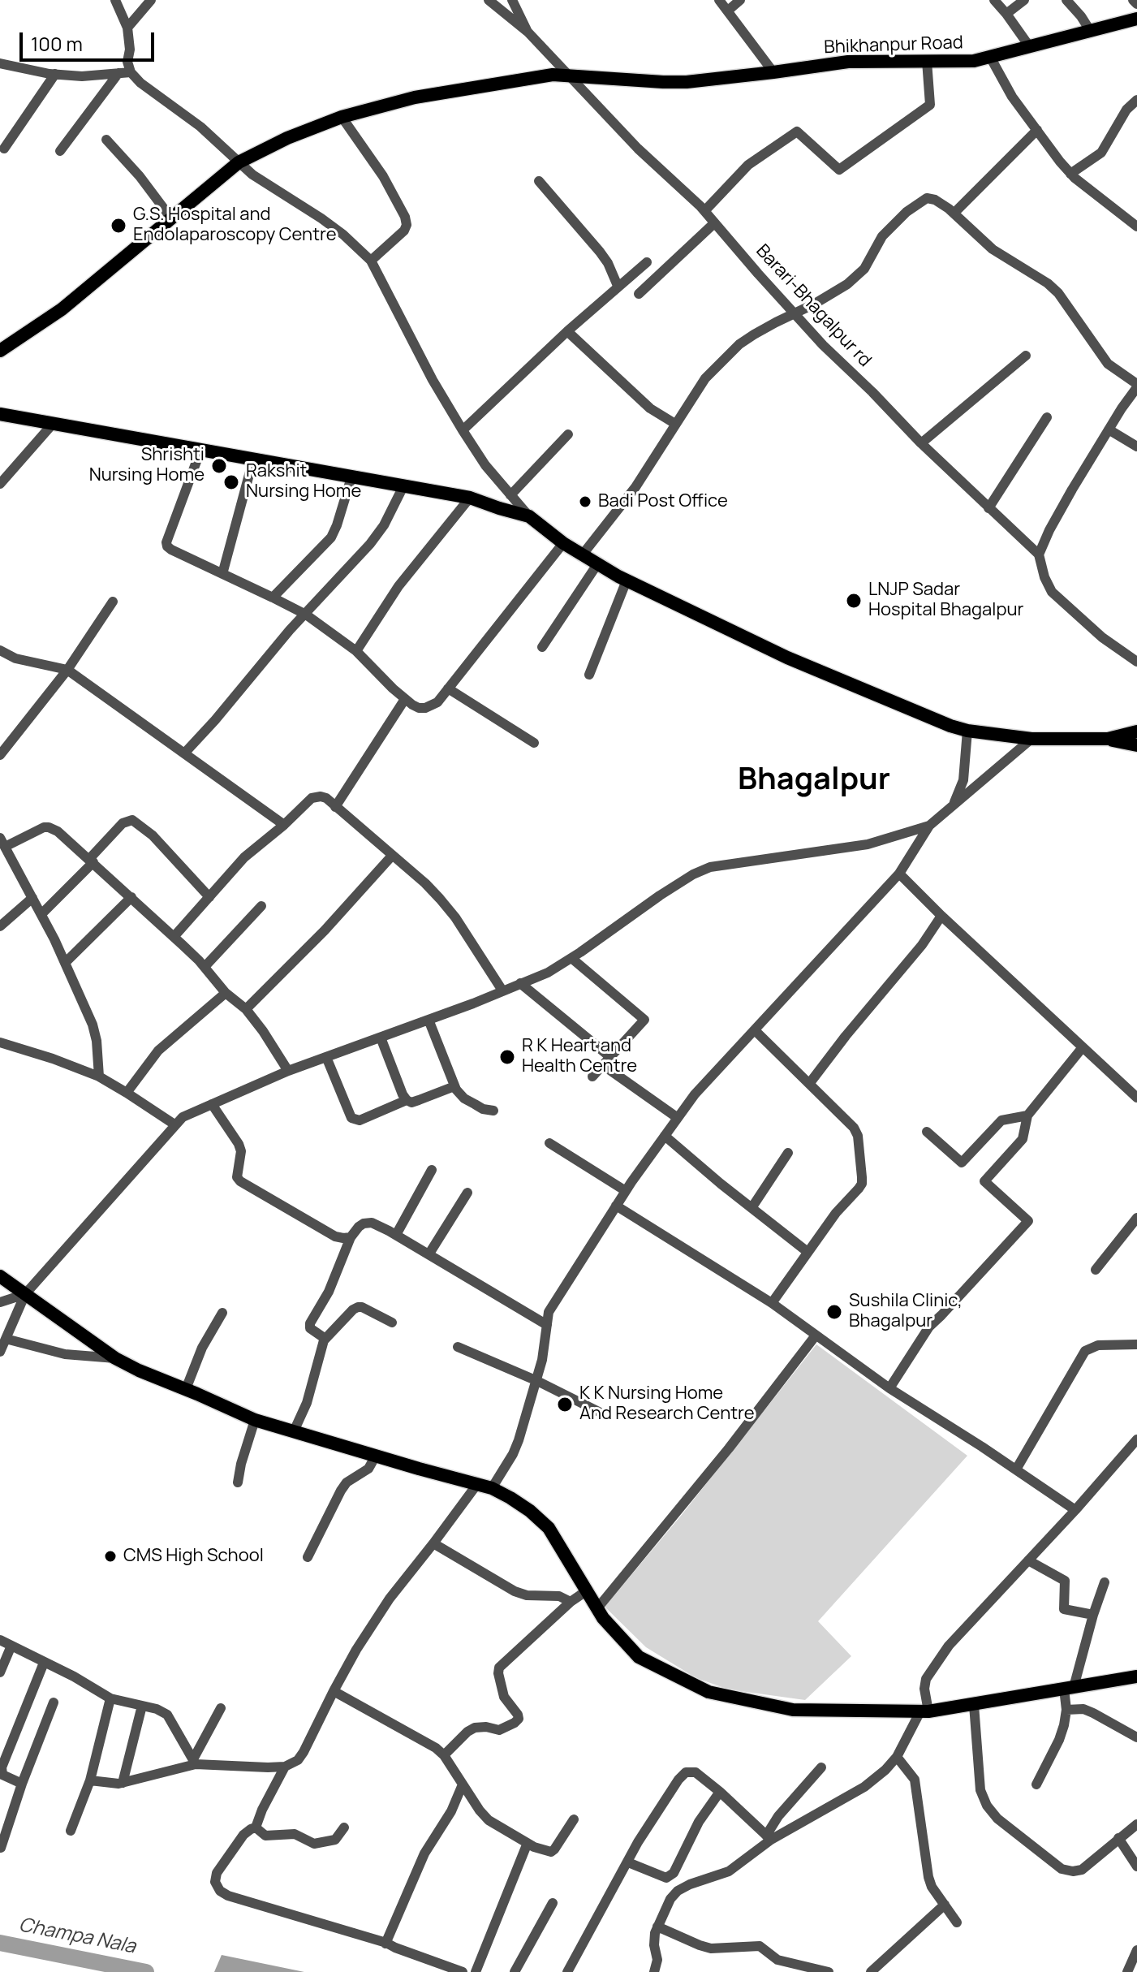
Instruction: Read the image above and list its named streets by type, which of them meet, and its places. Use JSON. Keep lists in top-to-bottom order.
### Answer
{
  "streets": {
    "main road": ["Bhikhanpur Road"],
    "street": ["Barari-Bhagalpur rd"]
  },
  "crossings": [
    ["Bhikhanpur Road", "Barari-Bhagalpur rd"]
  ],
  "districts": ["Bhagalpur"],
  "water": ["Champa Nala"],
  "places": [
    "G.S. Hospital and Endolaparoscopy Centre",
    "Shrishti Nursing Home",
    "Rakshit Nursing Home",
    "Badi Post Office",
    "LNJP Sadar Hospital Bhagalpur",
    "R K Heart and Health Centre",
    "Sushila Clinic, Bhagalpur",
    "K K Nursing Home And Research Centre",
    "CMS High School"
  ],
  "scale_bar": "100 m"
}
